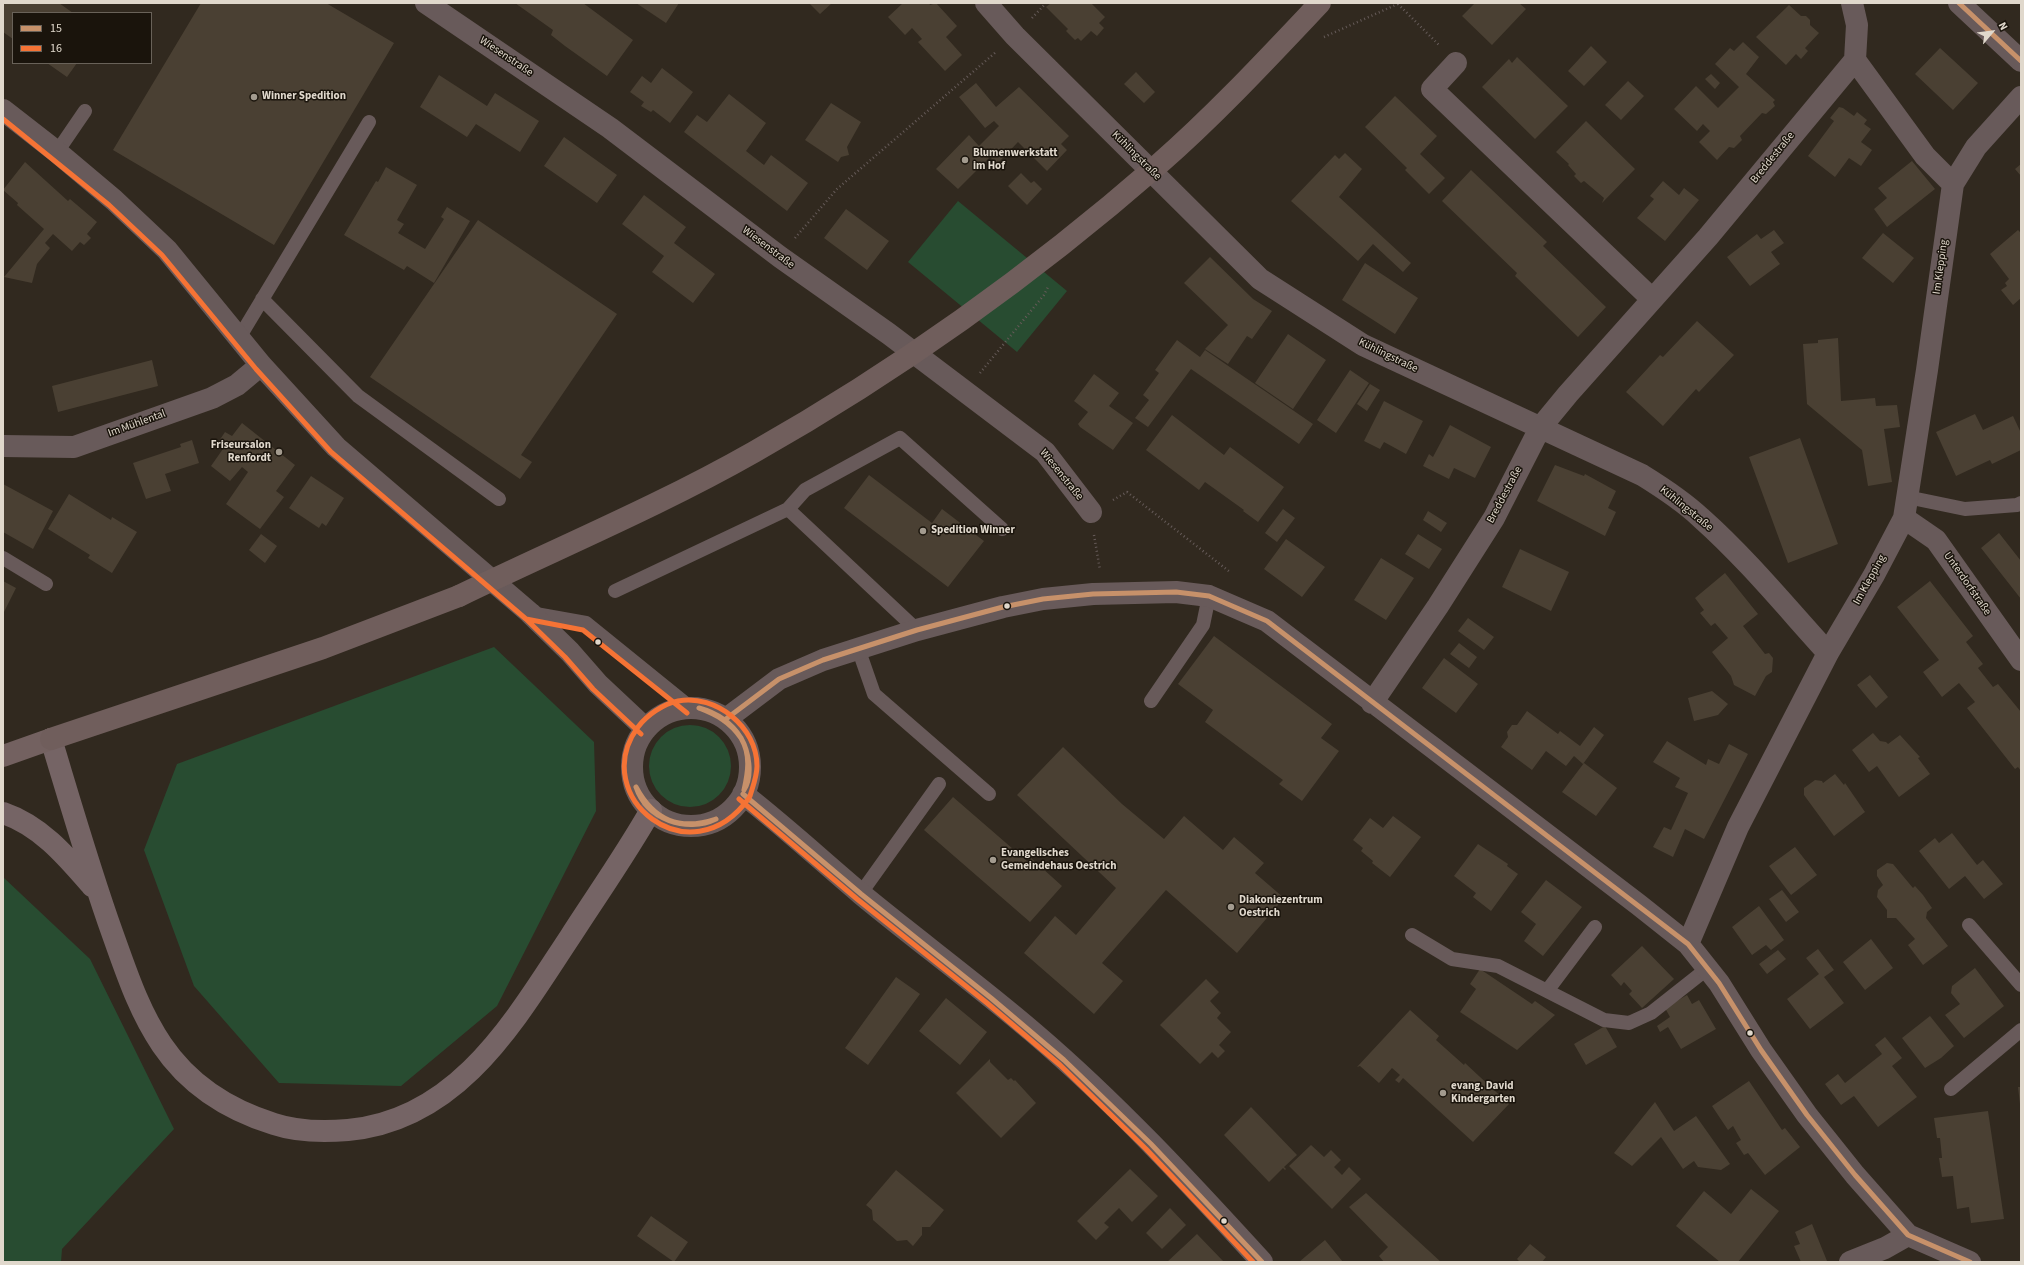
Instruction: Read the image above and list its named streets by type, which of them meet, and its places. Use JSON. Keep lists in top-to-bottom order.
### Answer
{
  "streets": {
    "street": [
      "Wiesenstraße",
      "Kühlingstraße",
      "Breddestraße",
      "Im Klepping",
      "Im Mühlental",
      "Unterdorfstraße"
    ]
  },
  "crossings": [
    ["Kühlingstraße", "Breddestraße"],
    ["Kühlingstraße", "Im Klepping"],
    ["Im Klepping", "Unterdorfstraße"]
  ],
  "places": [
    "Winner Spedition",
    "Blumenwerkstatt im Hof",
    "Friseursalon Renfordt",
    "Spedition Winner",
    "Evangelisches Gemeindehaus Oestrich",
    "Diakoniezentrum Oestrich",
    "evang. David Kindergarten"
  ],
  "lines": ["transit line 15", "transit line 16"],
  "legend": ["15", "16"],
  "north": "top right"
}
